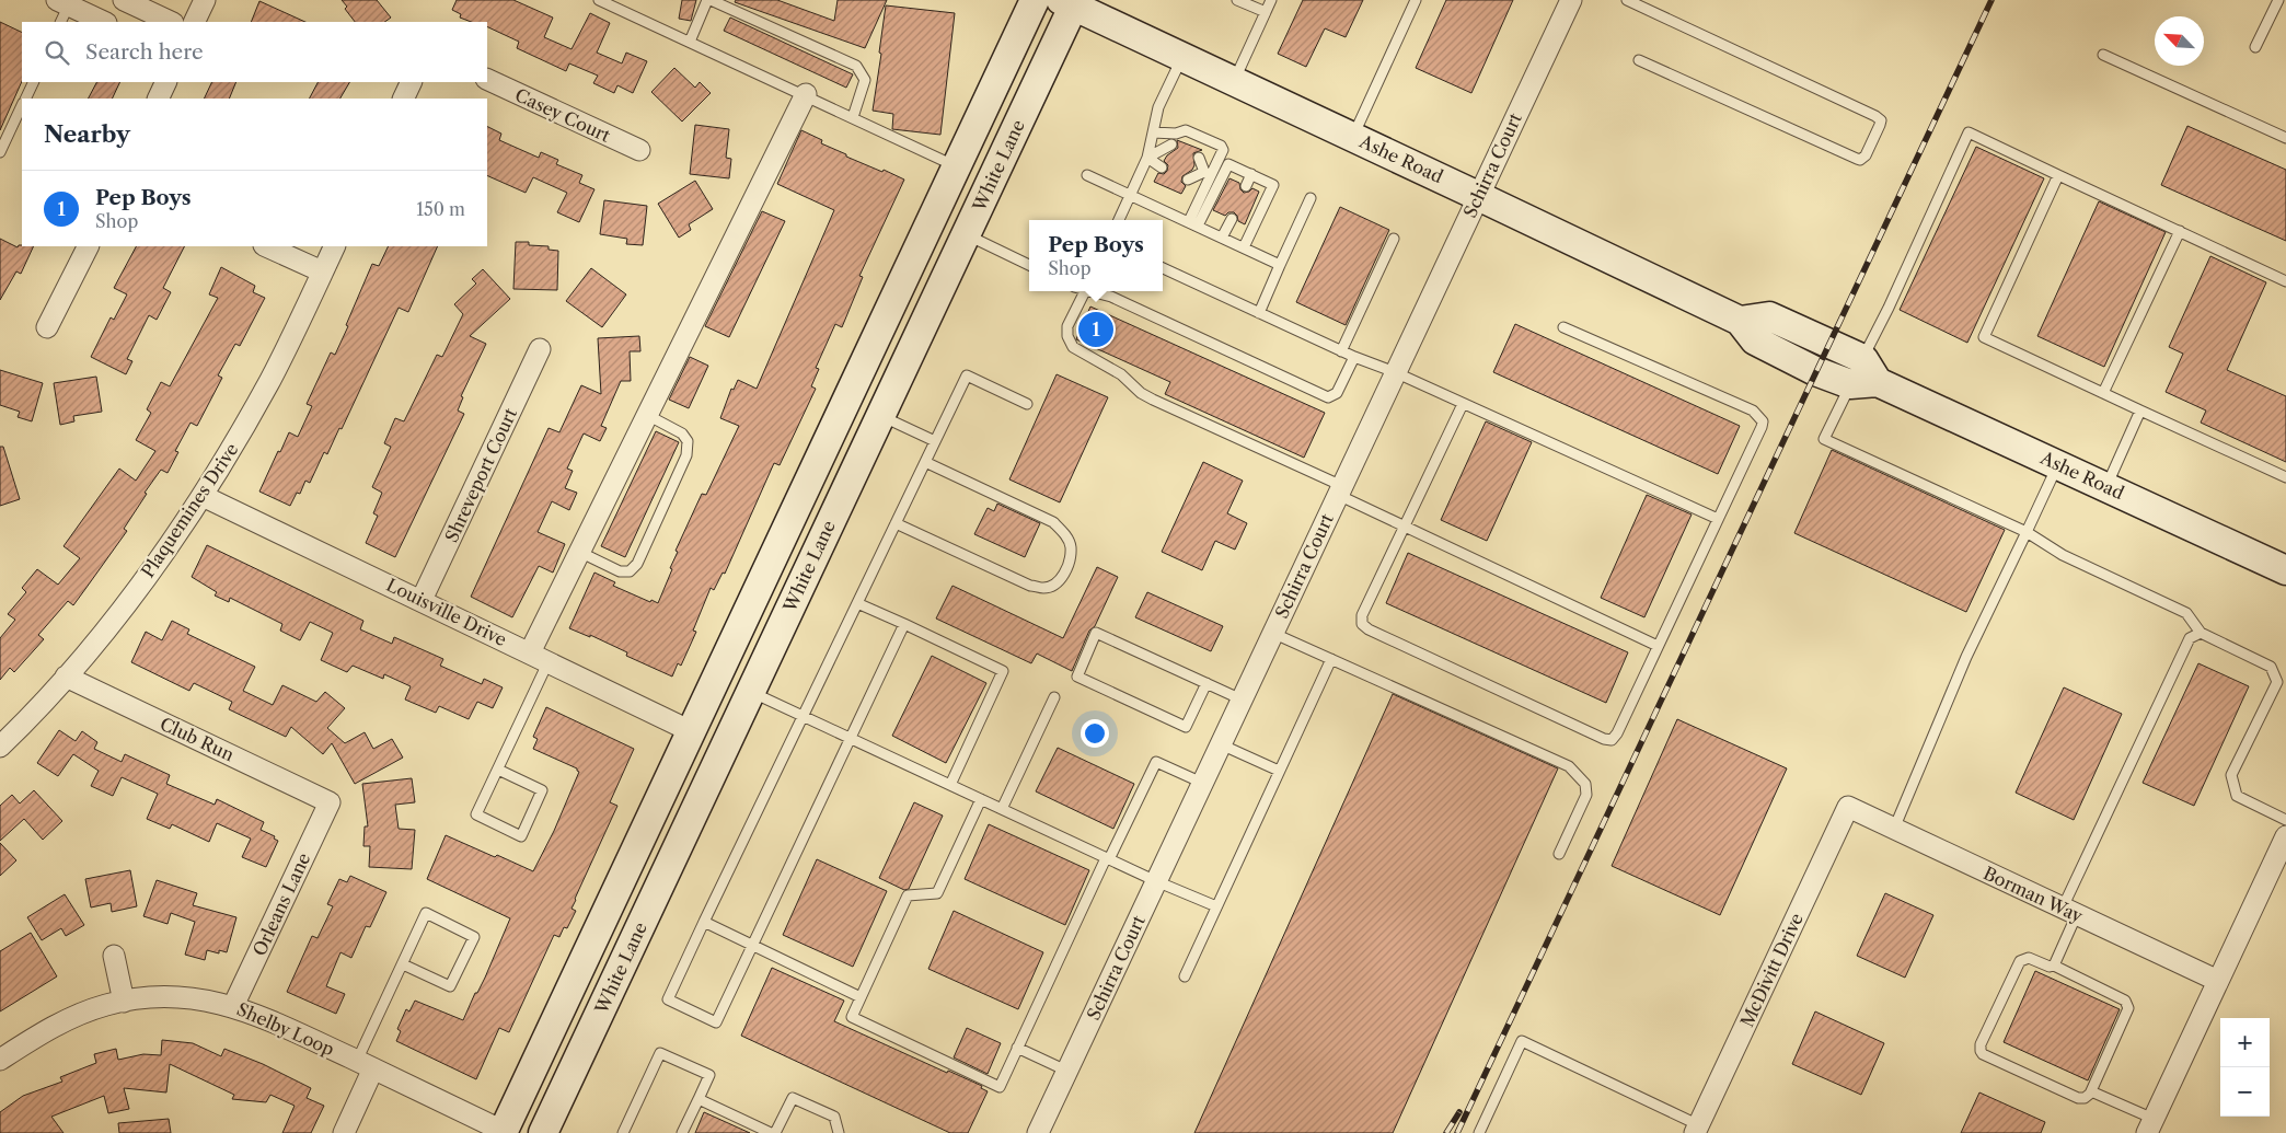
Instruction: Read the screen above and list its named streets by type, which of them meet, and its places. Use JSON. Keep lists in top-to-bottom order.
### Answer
{
  "streets": {
    "main road": ["Ashe Road", "White Lane"],
    "street": [
      "Casey Court",
      "Schirra Court",
      "Shreveport Court",
      "Plaquemines Drive",
      "Louisville Drive",
      "Club Run",
      "Borman Way",
      "Orleans Lane",
      "McDivitt Drive",
      "Shelby Loop"
    ]
  },
  "crossings": [
    ["Ashe Road", "White Lane"],
    ["Ashe Road", "Schirra Court"],
    ["White Lane", "Louisville Drive"],
    ["White Lane", "Shelby Loop"],
    ["Shreveport Court", "Louisville Drive"],
    ["Plaquemines Drive", "Louisville Drive"],
    ["Plaquemines Drive", "Club Run"],
    ["Club Run", "Orleans Lane"],
    ["Borman Way", "McDivitt Drive"],
    ["Orleans Lane", "Shelby Loop"]
  ],
  "north": "top left",
  "page": {
    "search": "Search here",
    "heading": "Nearby",
    "list": [
      {
        "mark": "1",
        "name": "Pep Boys",
        "note": "Shop",
        "value": "150 m"
      }
    ],
    "popup": ["Pep Boys", "Shop"],
    "pins": "1",
    "map_buttons": ["+", "−"]
  }
}
